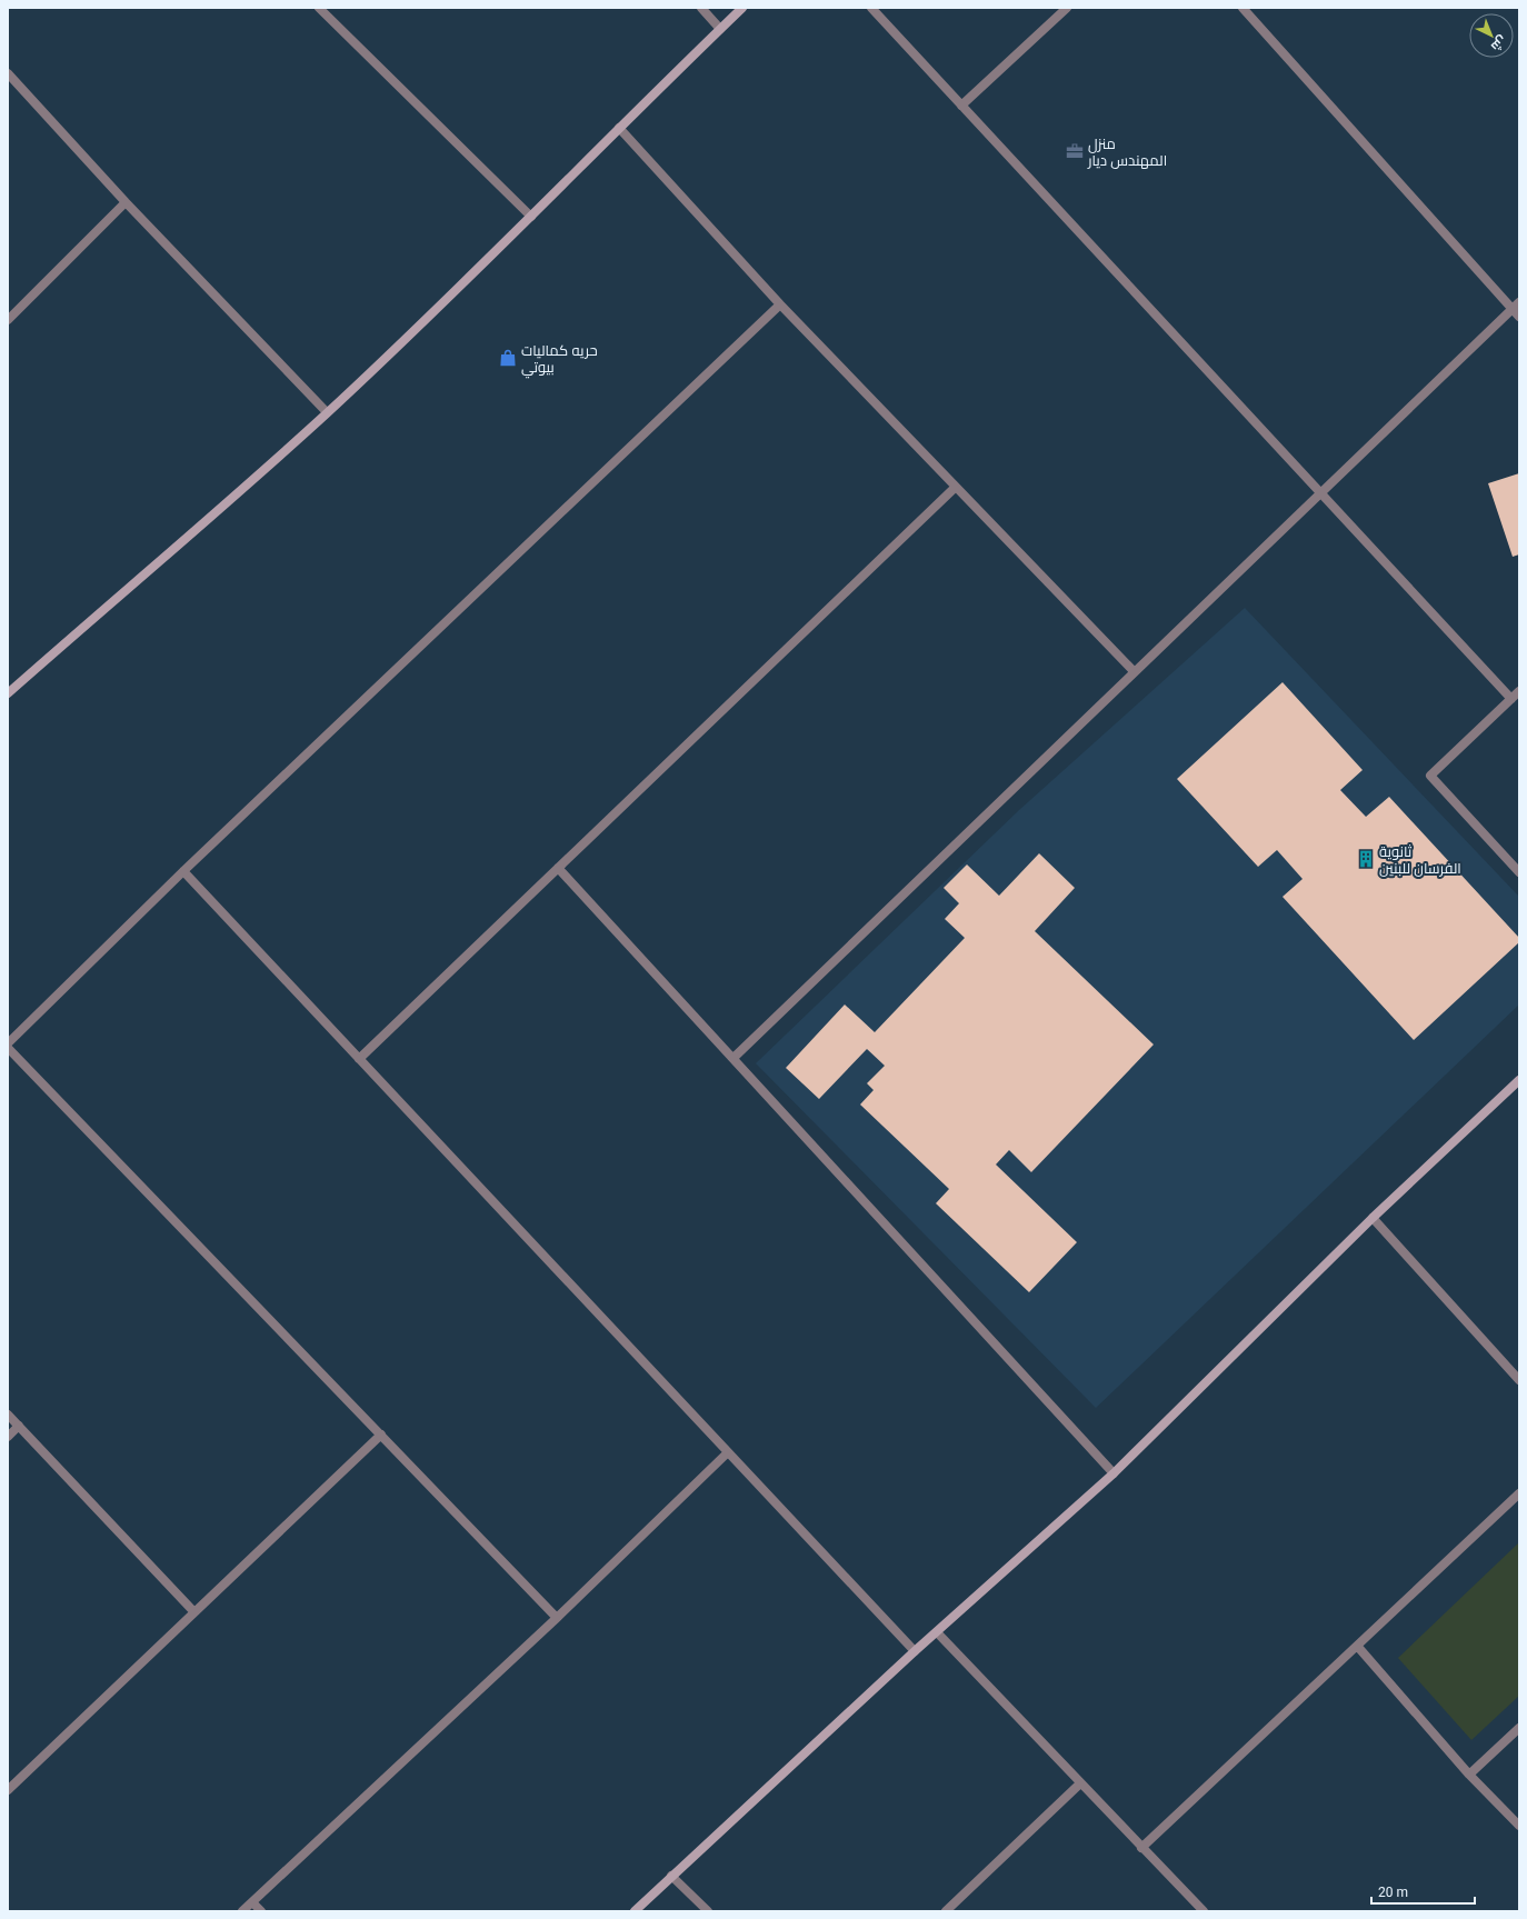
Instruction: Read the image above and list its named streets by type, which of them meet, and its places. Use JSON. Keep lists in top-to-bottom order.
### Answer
{
  "places": {
    "office": ["منزل المهندس ديار"],
    "shop": ["حريه كماليات بيوتي"],
    "building": ["ثانوية الفرسان للبنين"]
  },
  "scale_bar": "20 m",
  "north": "bottom right"
}
